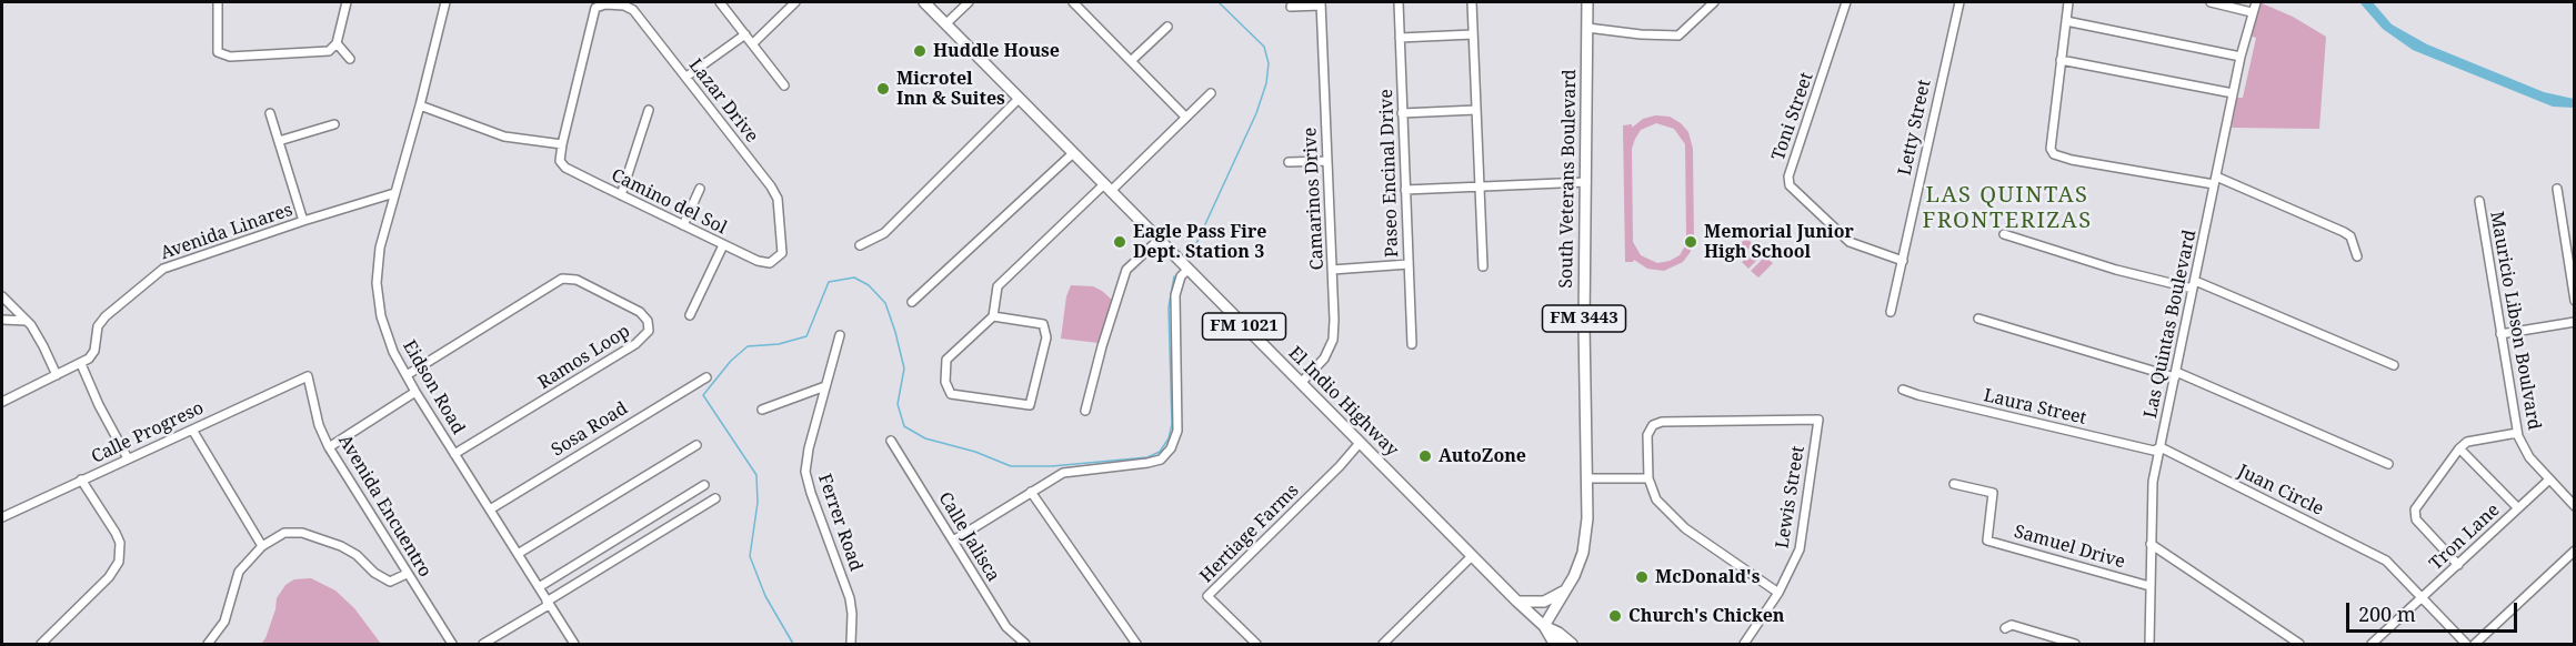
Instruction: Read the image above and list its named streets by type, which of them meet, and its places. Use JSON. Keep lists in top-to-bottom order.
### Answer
{
  "streets": {
    "main road": [
      "South Veterans Boulevard",
      "FM 3443",
      "FM 1021",
      "El Indio Highway"
    ],
    "street": [
      "Lazar Drive",
      "Toni Street",
      "Letty Street",
      "Paseo Encinal Drive",
      "Camarinos Drive",
      "Camino del Sol",
      "Avenida Linares",
      "Mauricio Libson Boulvard",
      "Las Quintas Boulevard",
      "Ramos Loop",
      "Eidson Road",
      "Laura Street",
      "Sosa Road",
      "Calle Progreso",
      "Juan Circle",
      "Lewis Street",
      "Avenida Encuentro",
      "Ferrer Road",
      "Hertiage Farms",
      "Calle Jalisca",
      "Tron Lane",
      "Samuel Drive"
    ]
  },
  "crossings": [
    ["Lazar Drive", "Camino del Sol"],
    ["Toni Street", "Letty Street"],
    ["South Veterans Boulevard", "El Indio Highway"],
    ["Camarinos Drive", "El Indio Highway"],
    ["Avenida Linares", "Eidson Road"],
    ["Mauricio Libson Boulvard", "Tron Lane"],
    ["Las Quintas Boulevard", "Laura Street"],
    ["Las Quintas Boulevard", "Juan Circle"],
    ["Las Quintas Boulevard", "Samuel Drive"],
    ["Ramos Loop", "Eidson Road"],
    ["Eidson Road", "Sosa Road"],
    ["El Indio Highway", "Hertiage Farms"],
    ["Laura Street", "Juan Circle"],
    ["Calle Progreso", "Avenida Encuentro"],
    ["Juan Circle", "Tron Lane"]
  ],
  "districts": ["LAS QUINTAS FRONTERIZAS"],
  "places": [
    "Huddle House",
    "Microtel Inn & Suites",
    "Eagle Pass Fire Dept. Station 3",
    "Memorial Junior High School",
    "AutoZone",
    "McDonald's",
    "Church's Chicken"
  ],
  "scale_bar": "200 m"
}
